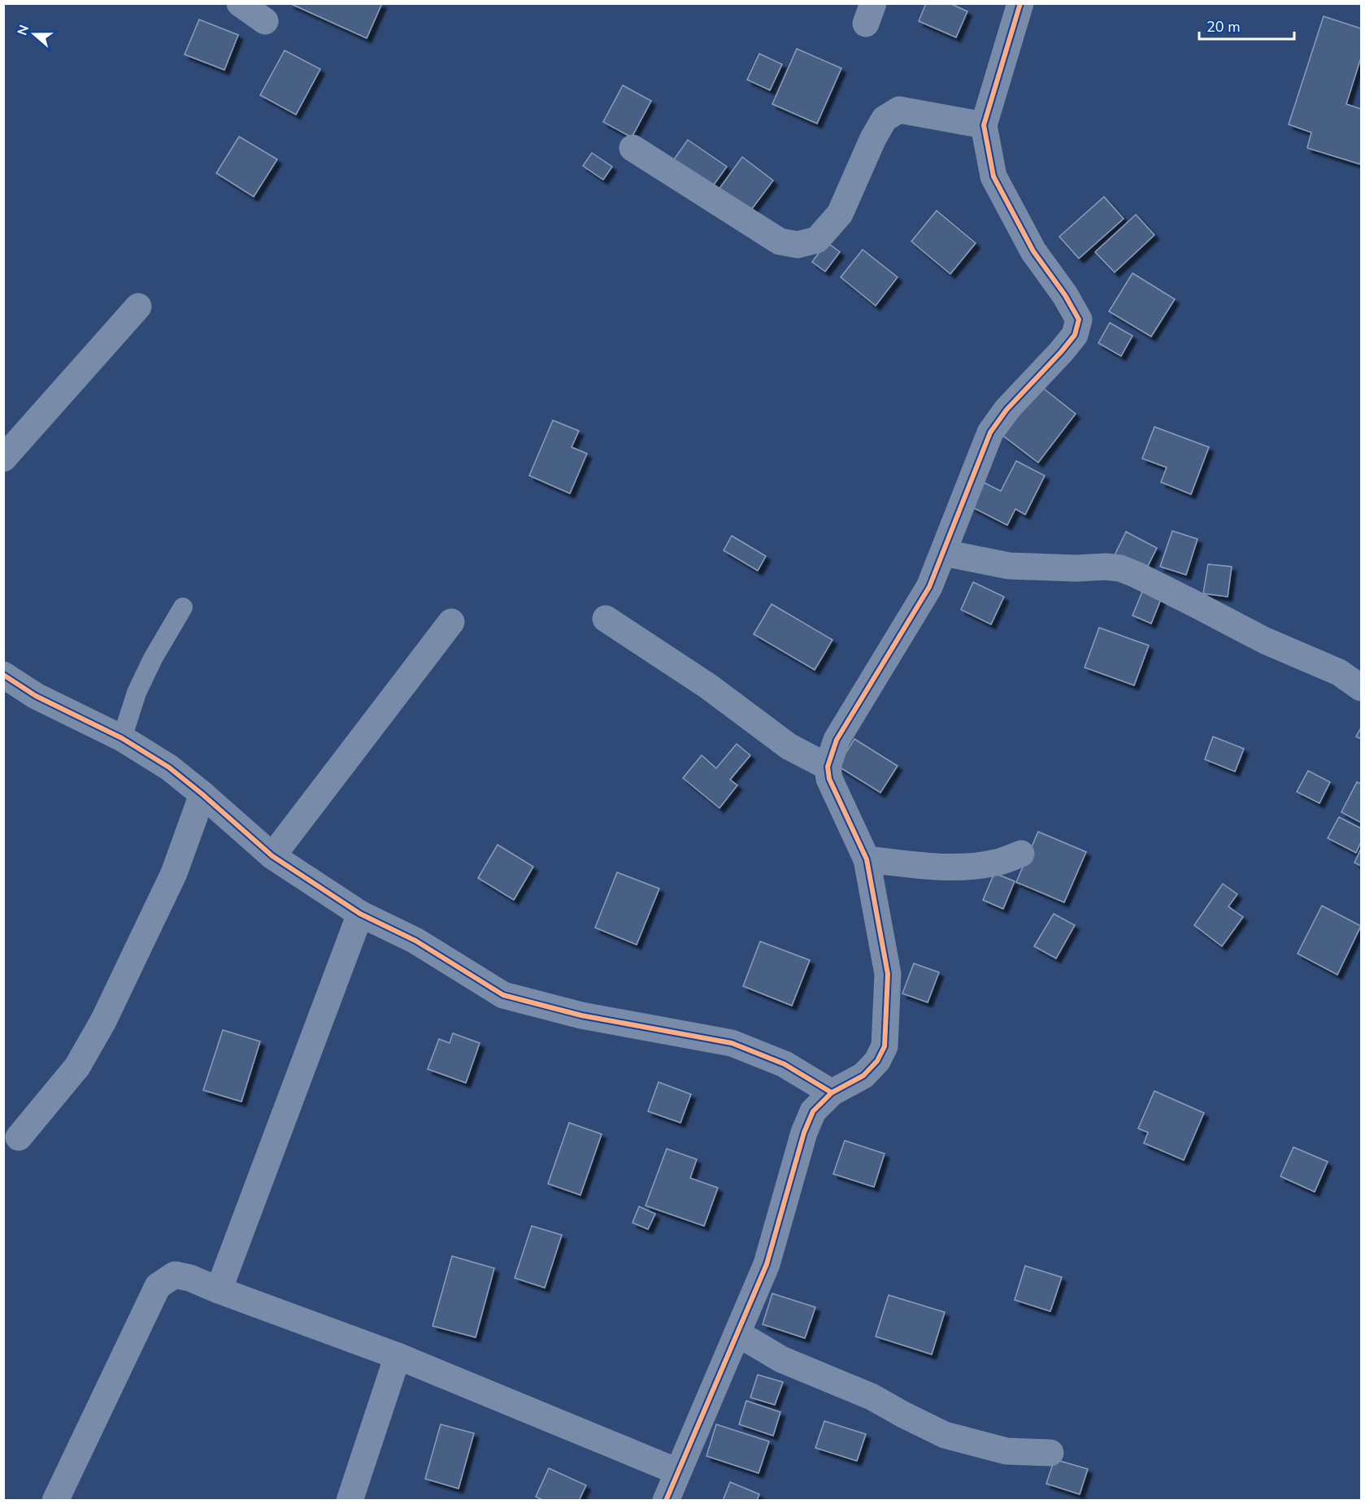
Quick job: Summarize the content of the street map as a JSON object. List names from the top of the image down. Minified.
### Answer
{"scale_bar":"20 m","north":"left"}
